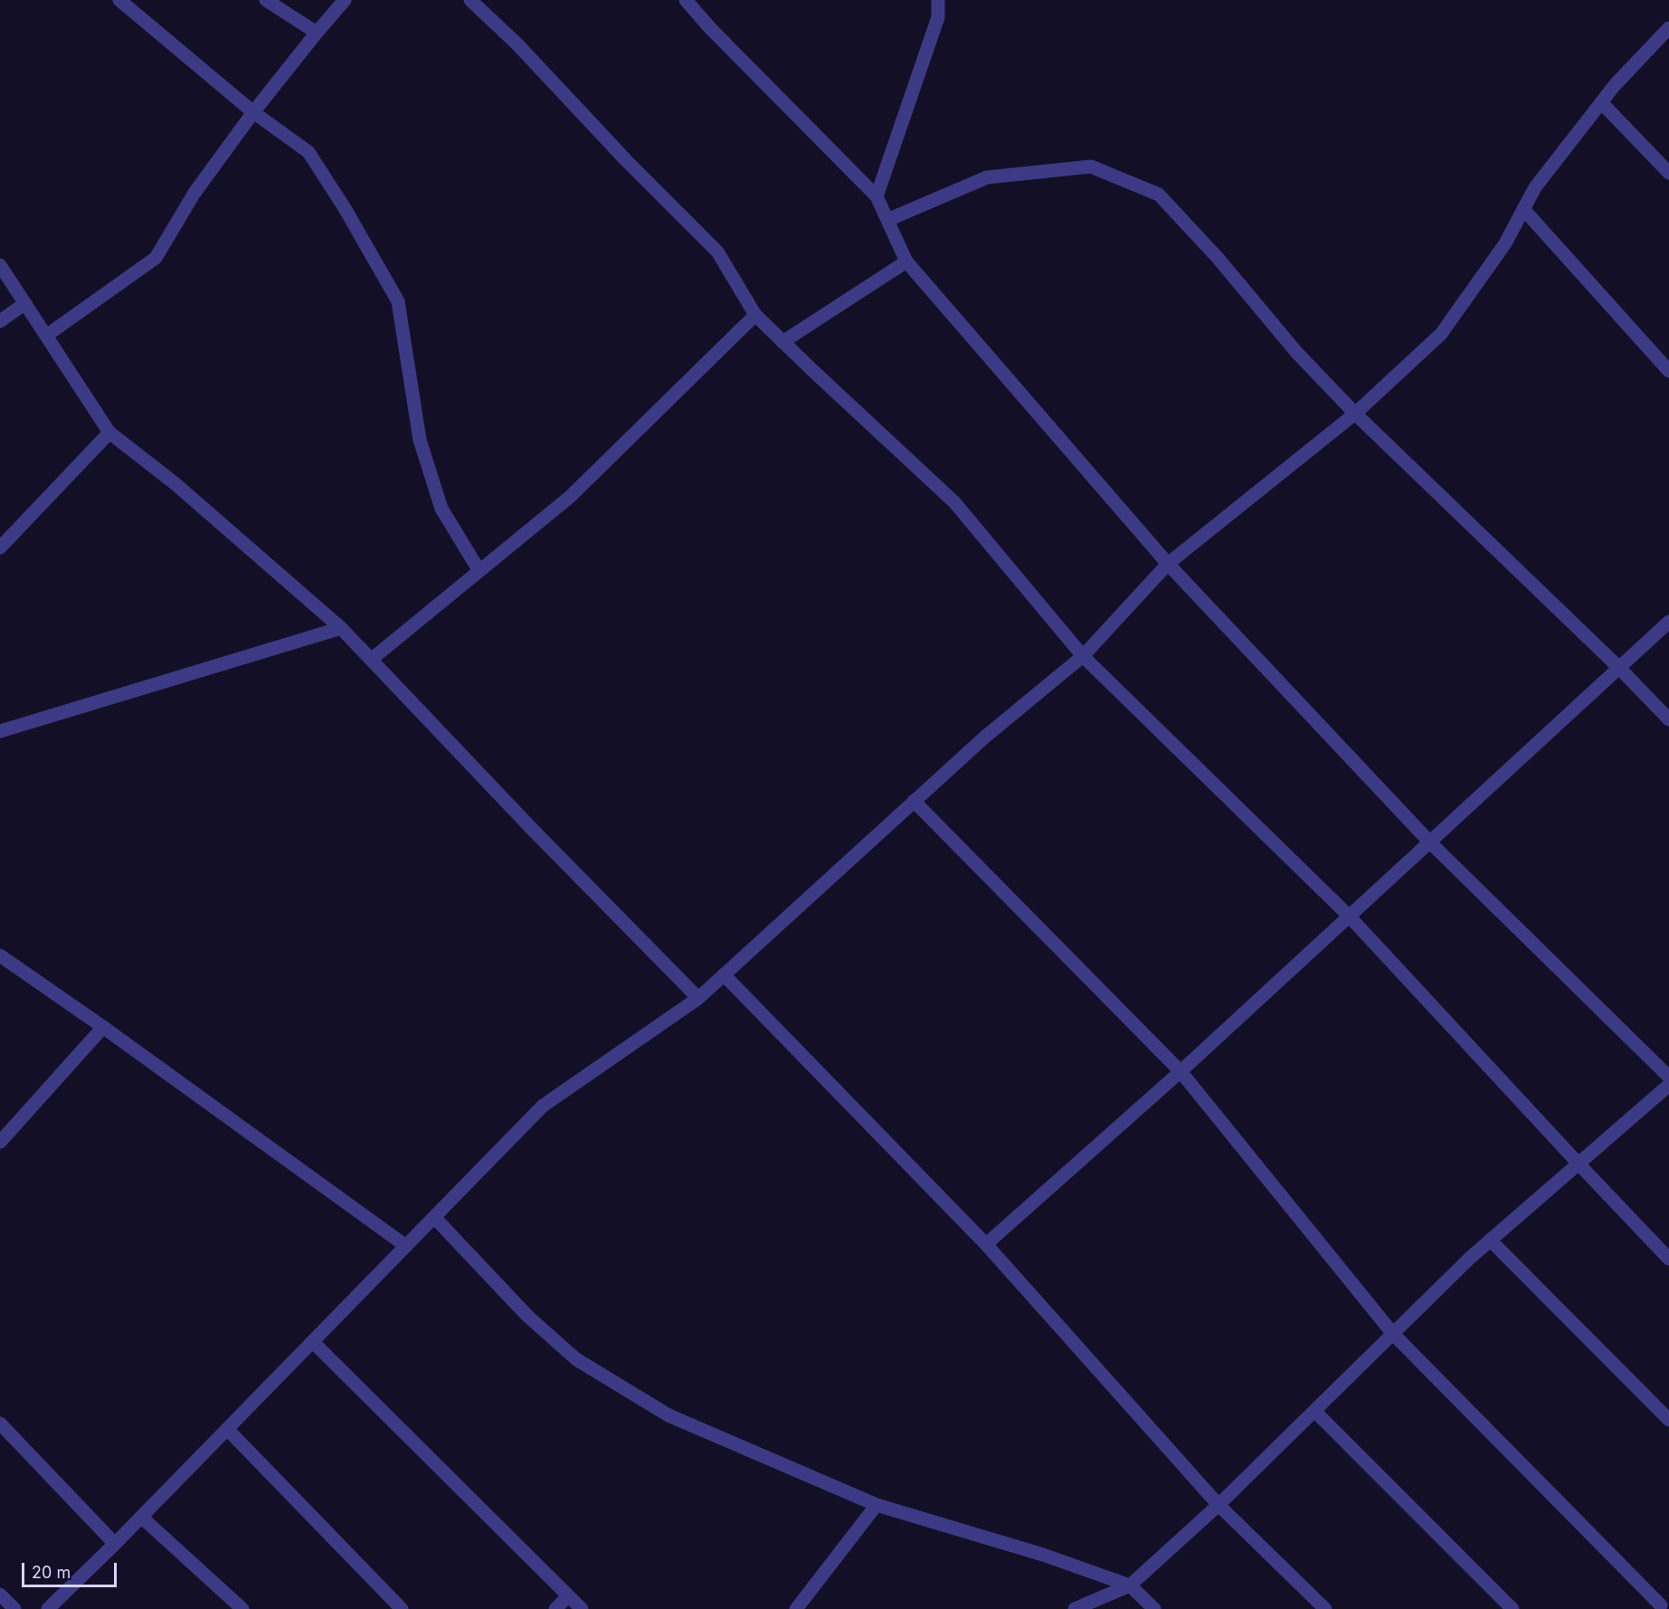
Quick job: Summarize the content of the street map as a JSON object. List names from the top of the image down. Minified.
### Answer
{"scale_bar":"20 m"}
